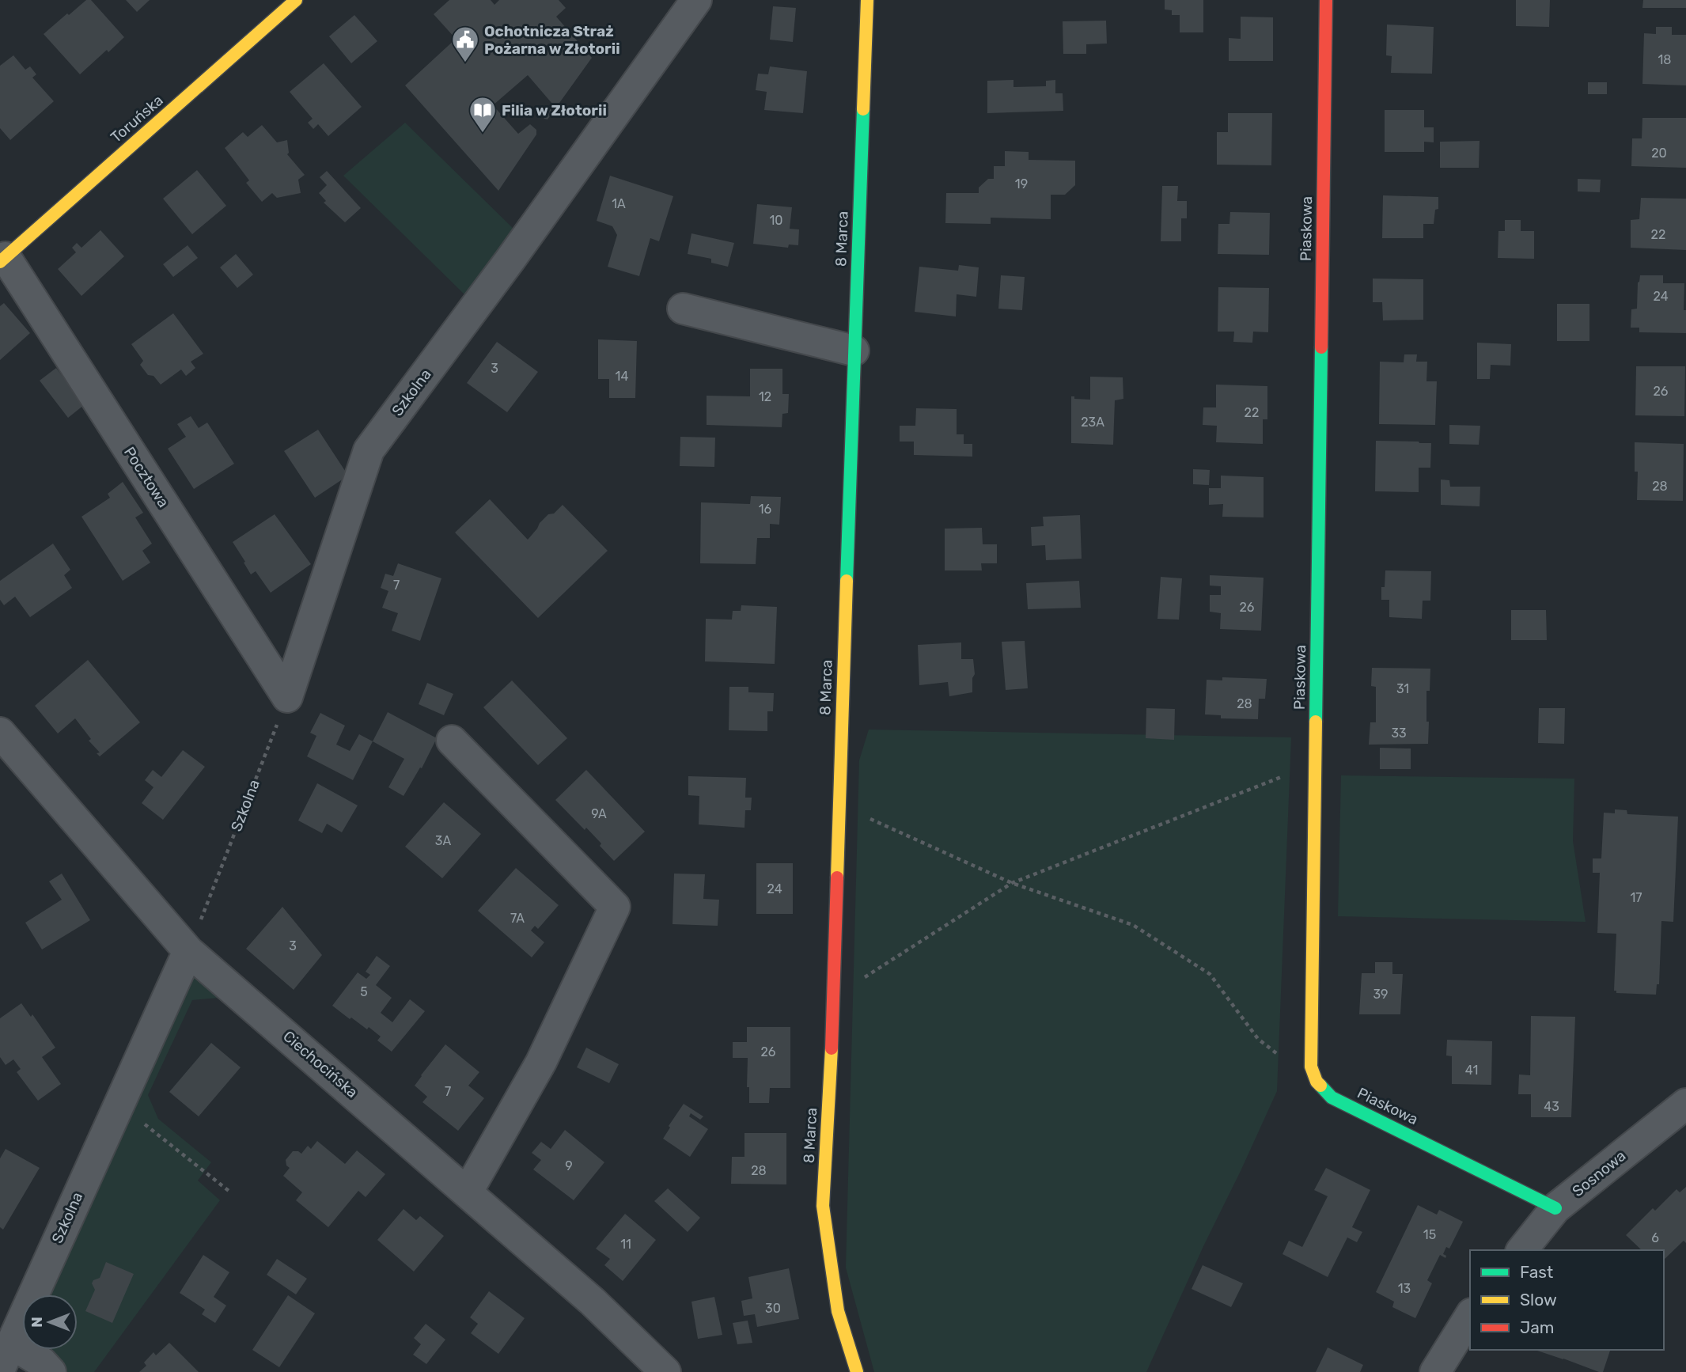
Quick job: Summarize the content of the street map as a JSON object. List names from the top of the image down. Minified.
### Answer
{"streets":{"street":["Toruńska","Piaskowa","8 Marca","Szkolna","Pocztowa","Ciechocińska","Sosnowa"]},"crossings":[["Toruńska","Pocztowa"],["Piaskowa","Sosnowa"],["Szkolna","Pocztowa"],["Szkolna","Ciechocińska"]],"places":{"public building":["Ochotnicza Straż Pożarna w Złotorii"],"library":["Filia w Złotorii"]},"house_numbers":["18","20","19","1A","10","22","24","3","14","26","12","22","23A","28","16","7","26","31","28","33","9A","3A","24","17","7A","3","5","39","26","41","7","43","9","28","15","6","11","13","30"],"legend":["Fast","Slow","Jam"],"north":"left"}
